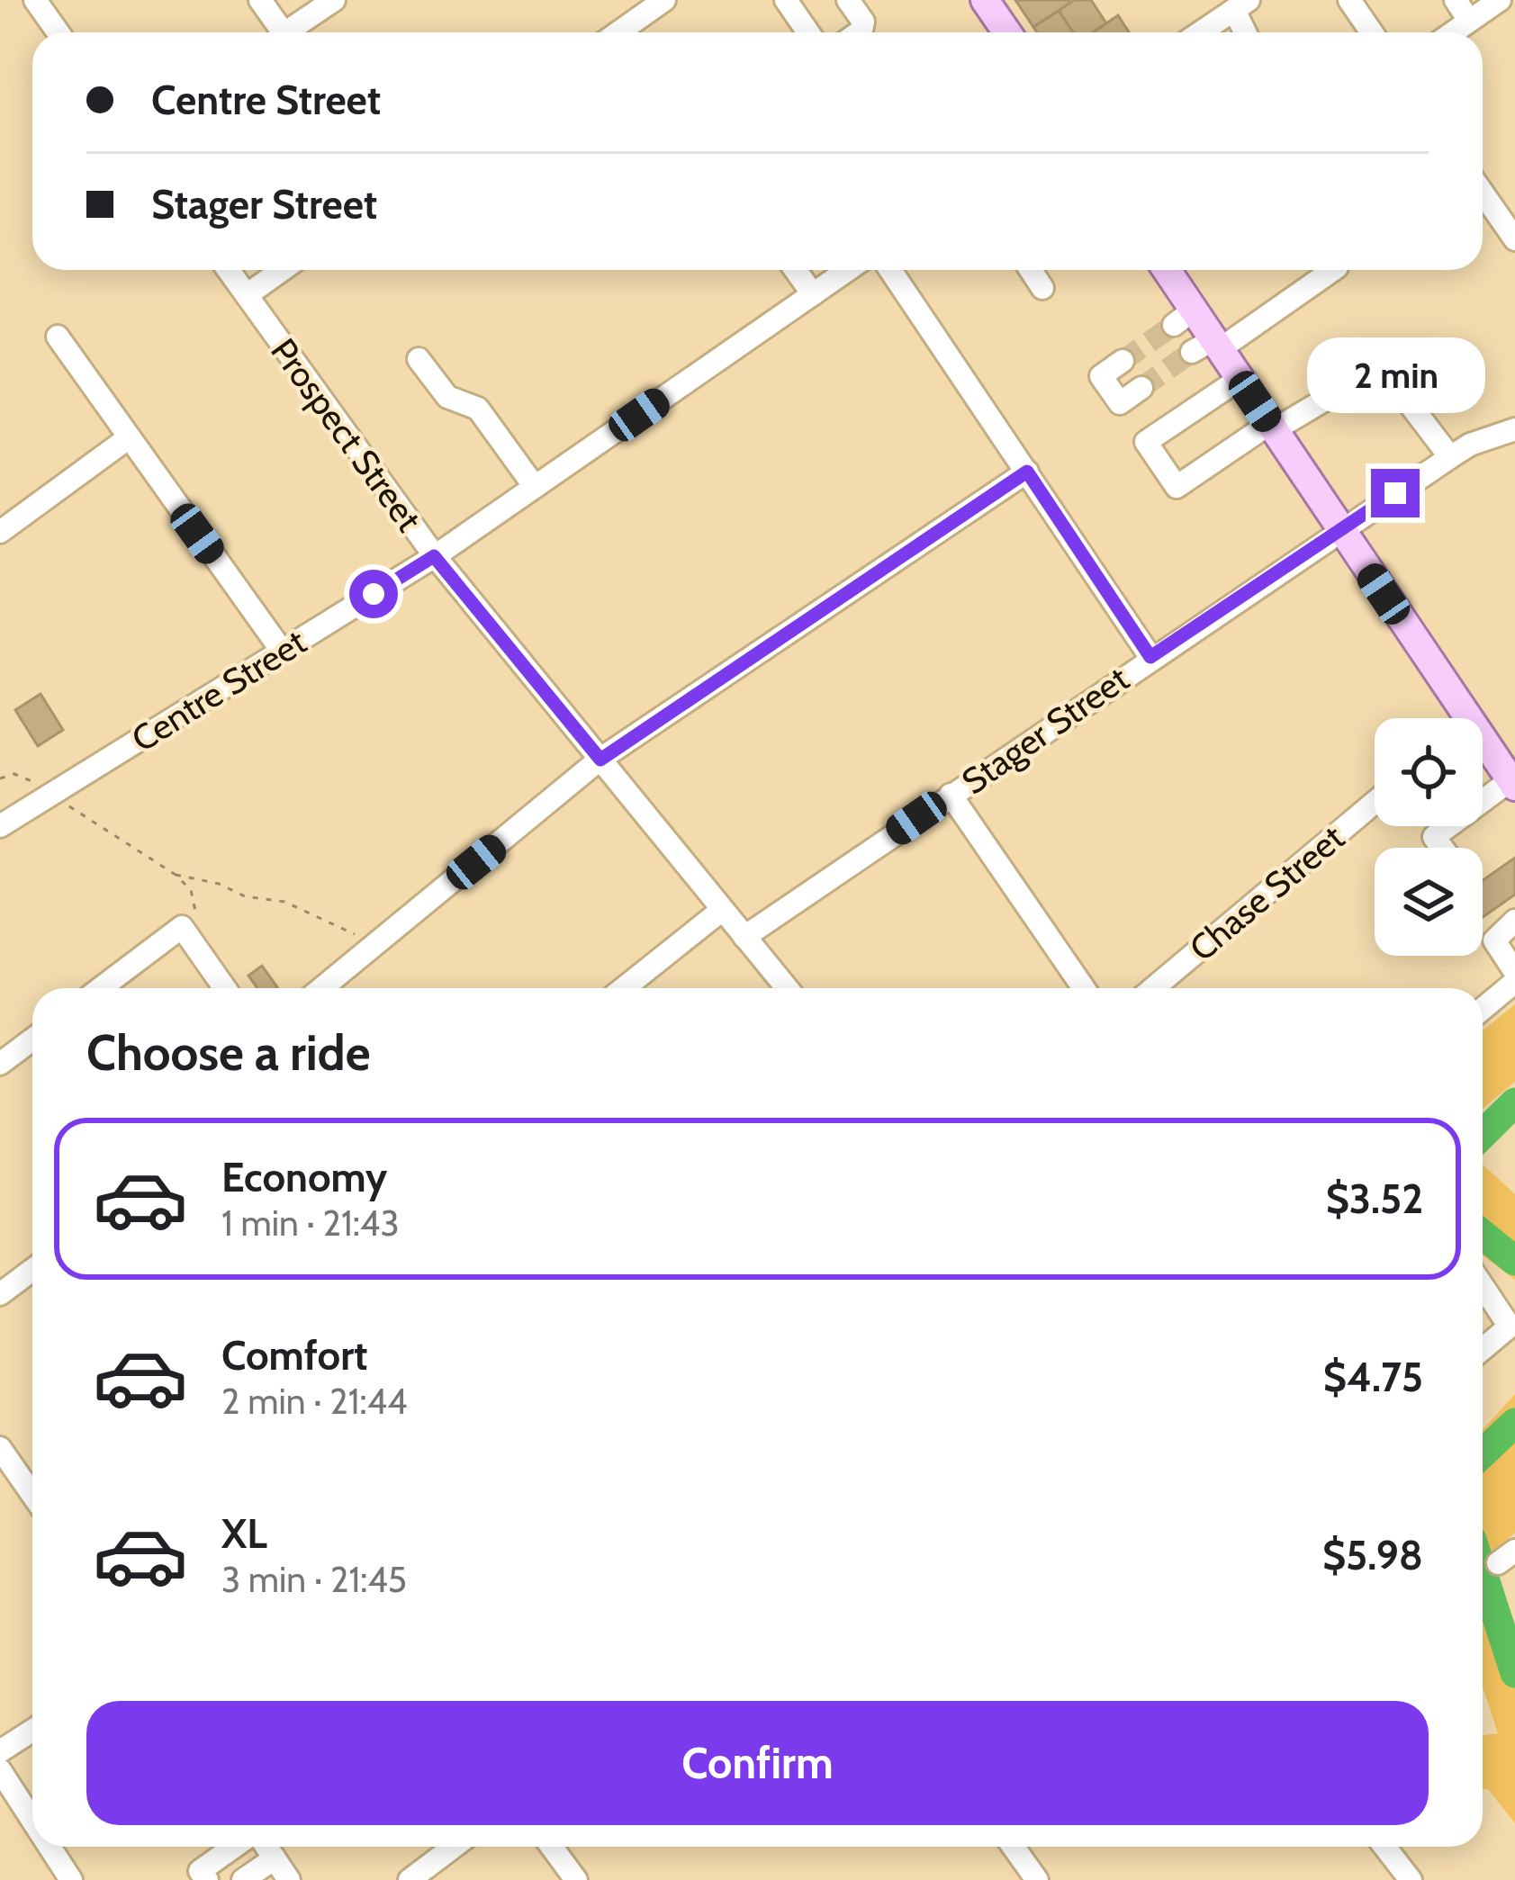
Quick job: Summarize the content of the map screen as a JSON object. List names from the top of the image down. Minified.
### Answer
{"streets":{"street":["Prospect Street","Centre Street","Stager Street","Chase Street"]},"crossings":[["Prospect Street","Centre Street"],["Prospect Street","Stager Street"]],"page":{"banner":["Centre Street","Stager Street"],"bubble":"2 min","heading":"Choose a ride","list":[{"name":"Economy","note":"1 min · 21:43","value":"$3.52"},{"name":"Comfort","note":"2 min · 21:44","value":"$4.75"},{"name":"XL","note":"3 min · 21:45","value":"$5.98"}],"buttons":"Confirm"}}
